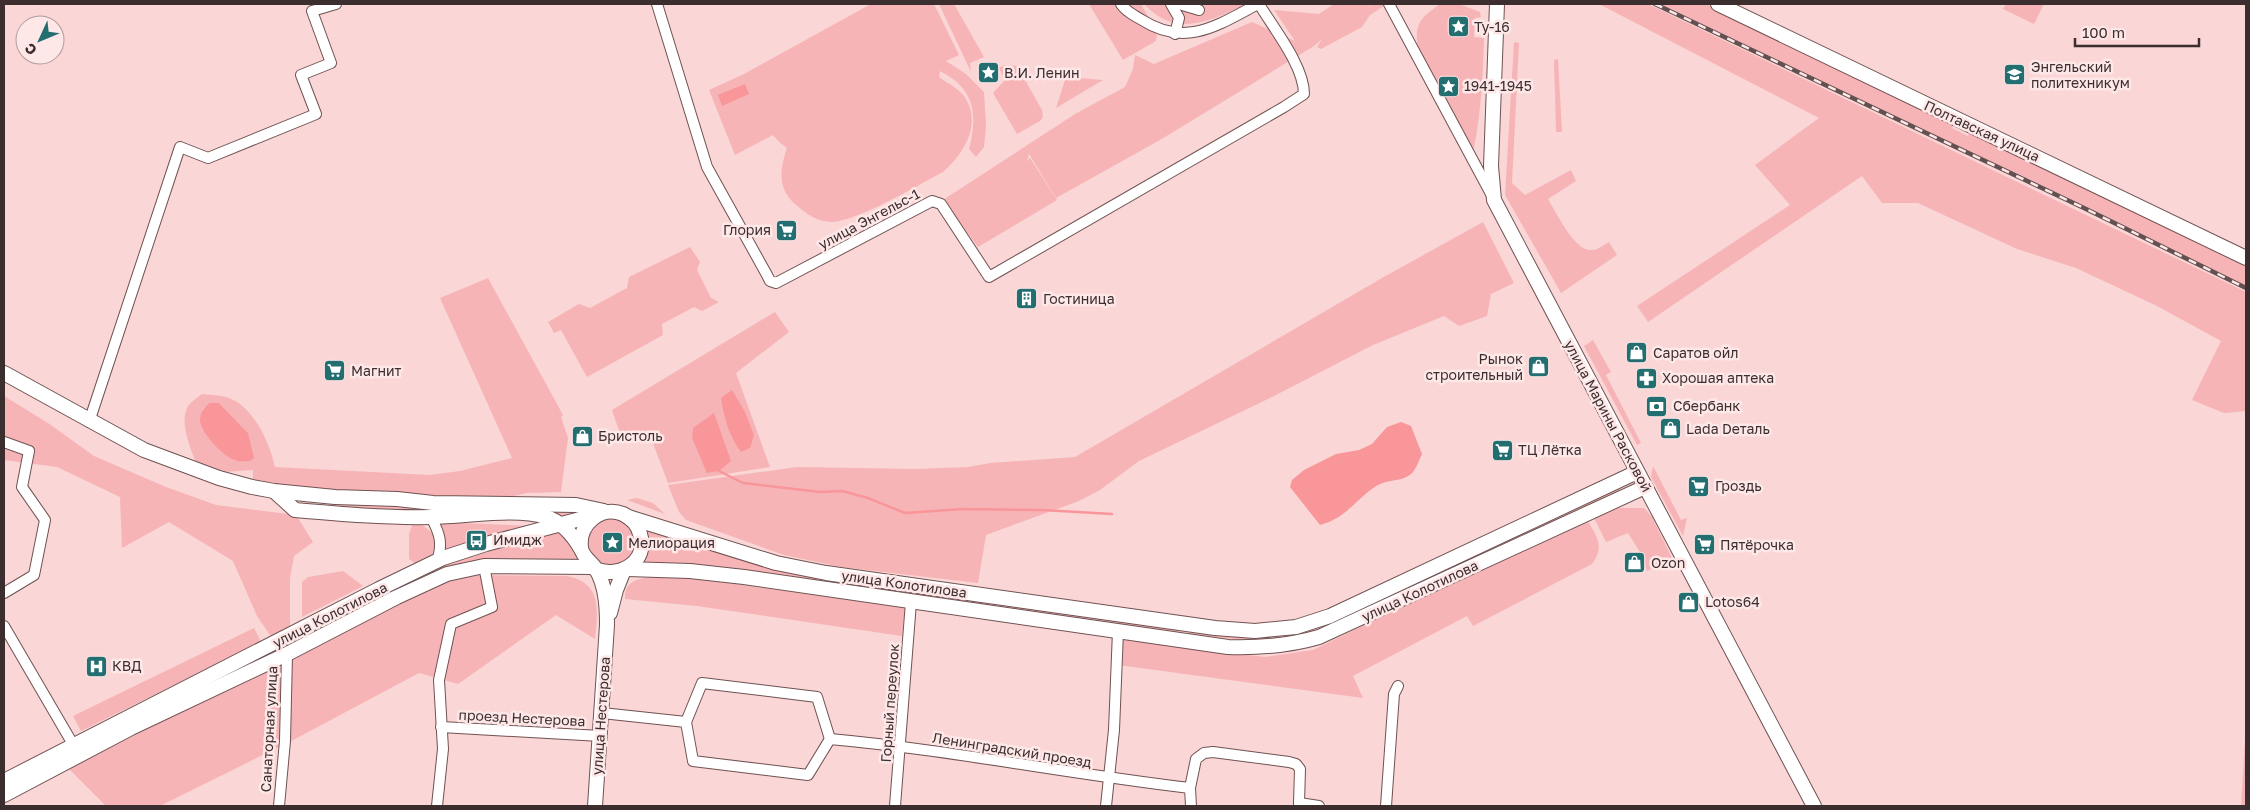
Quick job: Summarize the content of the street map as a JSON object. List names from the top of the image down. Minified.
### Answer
{"streets":{"main road":["Полтавская улица","улица Марины Расковой","улица Колотилова","улица Нестерова"],"street":["улица Энгельс-1","Горный переулок","проезд Нестерова","Санаторная улица","Ленинградский проезд"]},"crossings":[["улица Марины Расковой","улица Колотилова"],["улица Колотилова","Горный переулок"],["улица Колотилова","улица Нестерова"],["улица Колотилова","Санаторная улица"],["Горный переулок","Ленинградский проезд"],["улица Нестерова","проезд Нестерова"]],"places":{"place":["Ту-16","В.И. Ленин","1941-1945","Мелиорация"],"school or university":["Энгельский политехникум"],"supermarket":["Глория","Магнит","ТЦ Лётка","Гроздь","Пятёрочка"],"building":["Гостиница"],"shop":["Саратов ойл","Рынок строительный","Lada Dеталь","Бристоль","Ozon","Lotos64"],"pharmacy":["Хорошая аптека"],"bank":["Сбербанк"],"bus stop":["Имидж"],"hospital":["КВД"]},"scale_bar":"100 m","north":"bottom left"}
